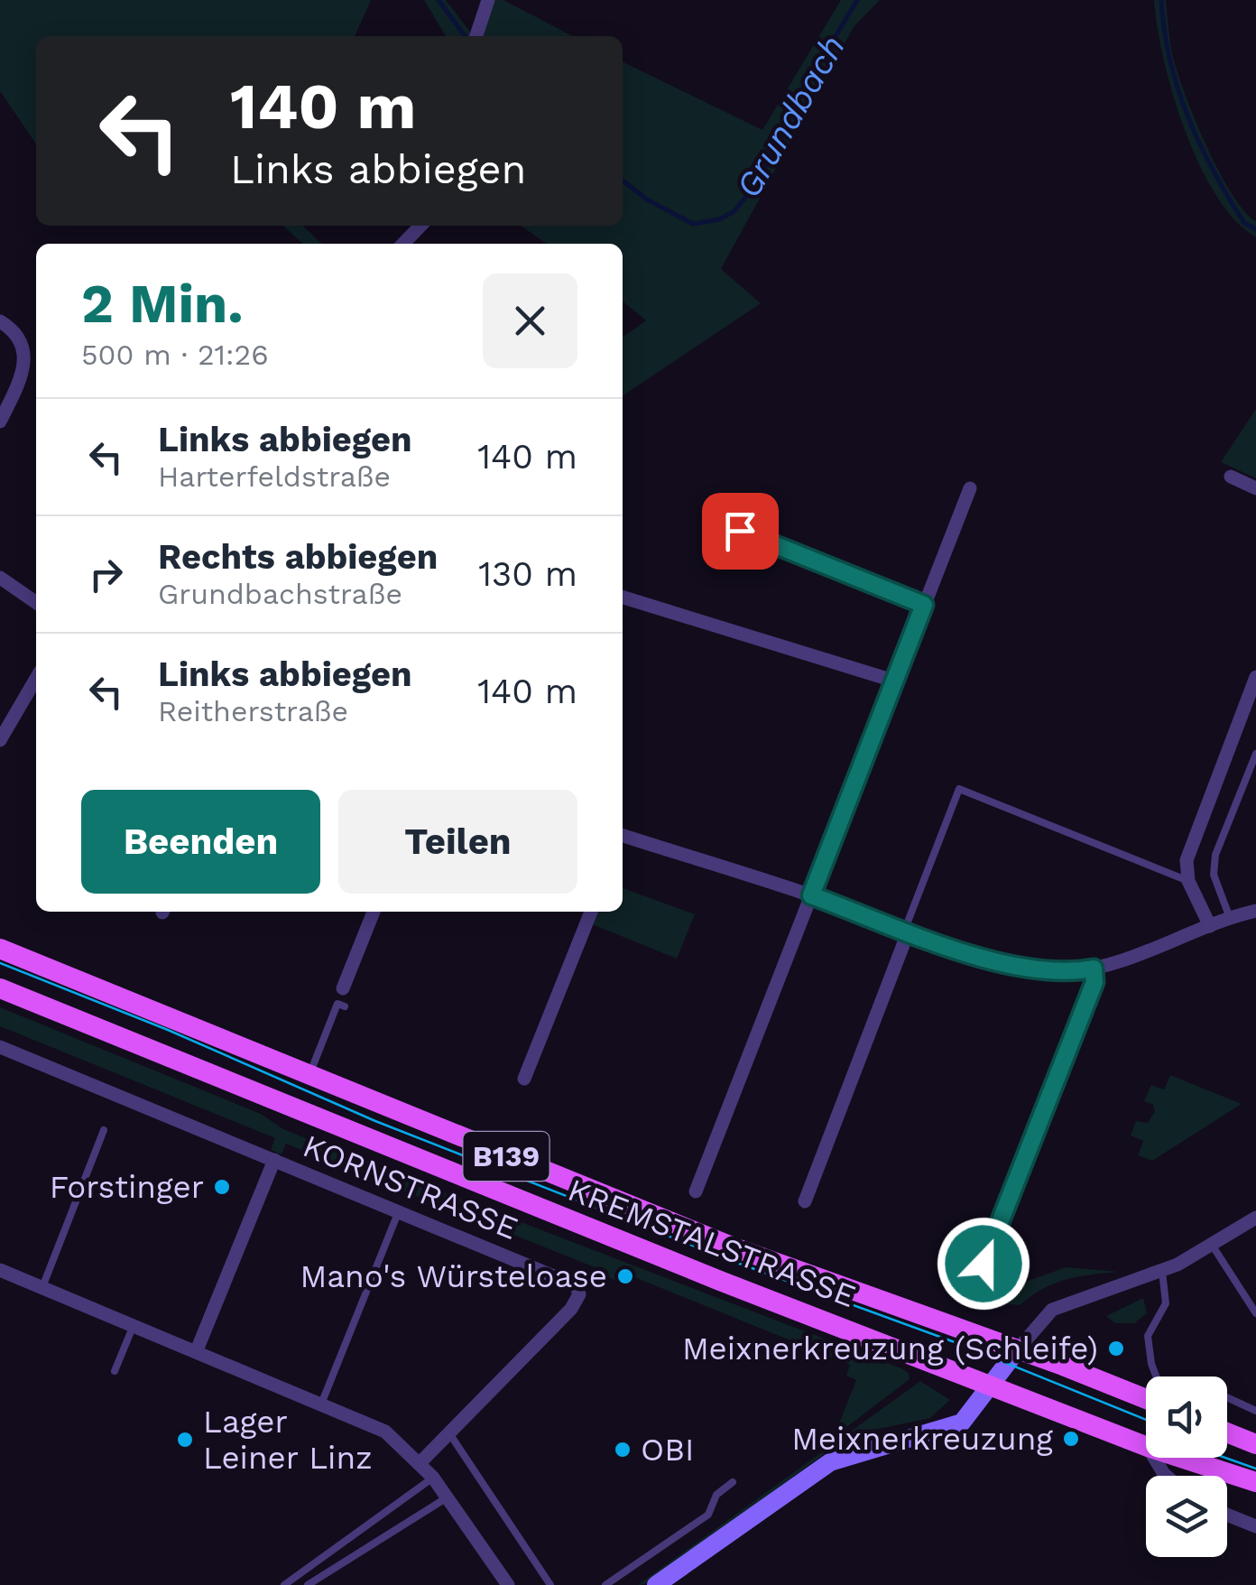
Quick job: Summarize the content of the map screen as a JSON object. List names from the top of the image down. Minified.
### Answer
{"streets":{"main road":["B139","KREMSTALSTRASSE"],"street":["KORNSTRASSE"]},"water":["Grundbach"],"places":["Forstinger","Mano's Würsteloase","Meixnerkreuzung (Schleife)","Meixnerkreuzung","Lager Leiner Linz","OBI"],"page":{"turn":["140 m","Links abbiegen"],"heading":["2 Min.","500 m · 21:26"],"list":[{"name":"Links abbiegen","note":"Harterfeldstraße","value":"140 m"},{"name":"Rechts abbiegen","note":"Grundbachstraße","value":"130 m"},{"name":"Links abbiegen","note":"Reitherstraße","value":"140 m"}],"buttons":["Beenden","Teilen"]}}
